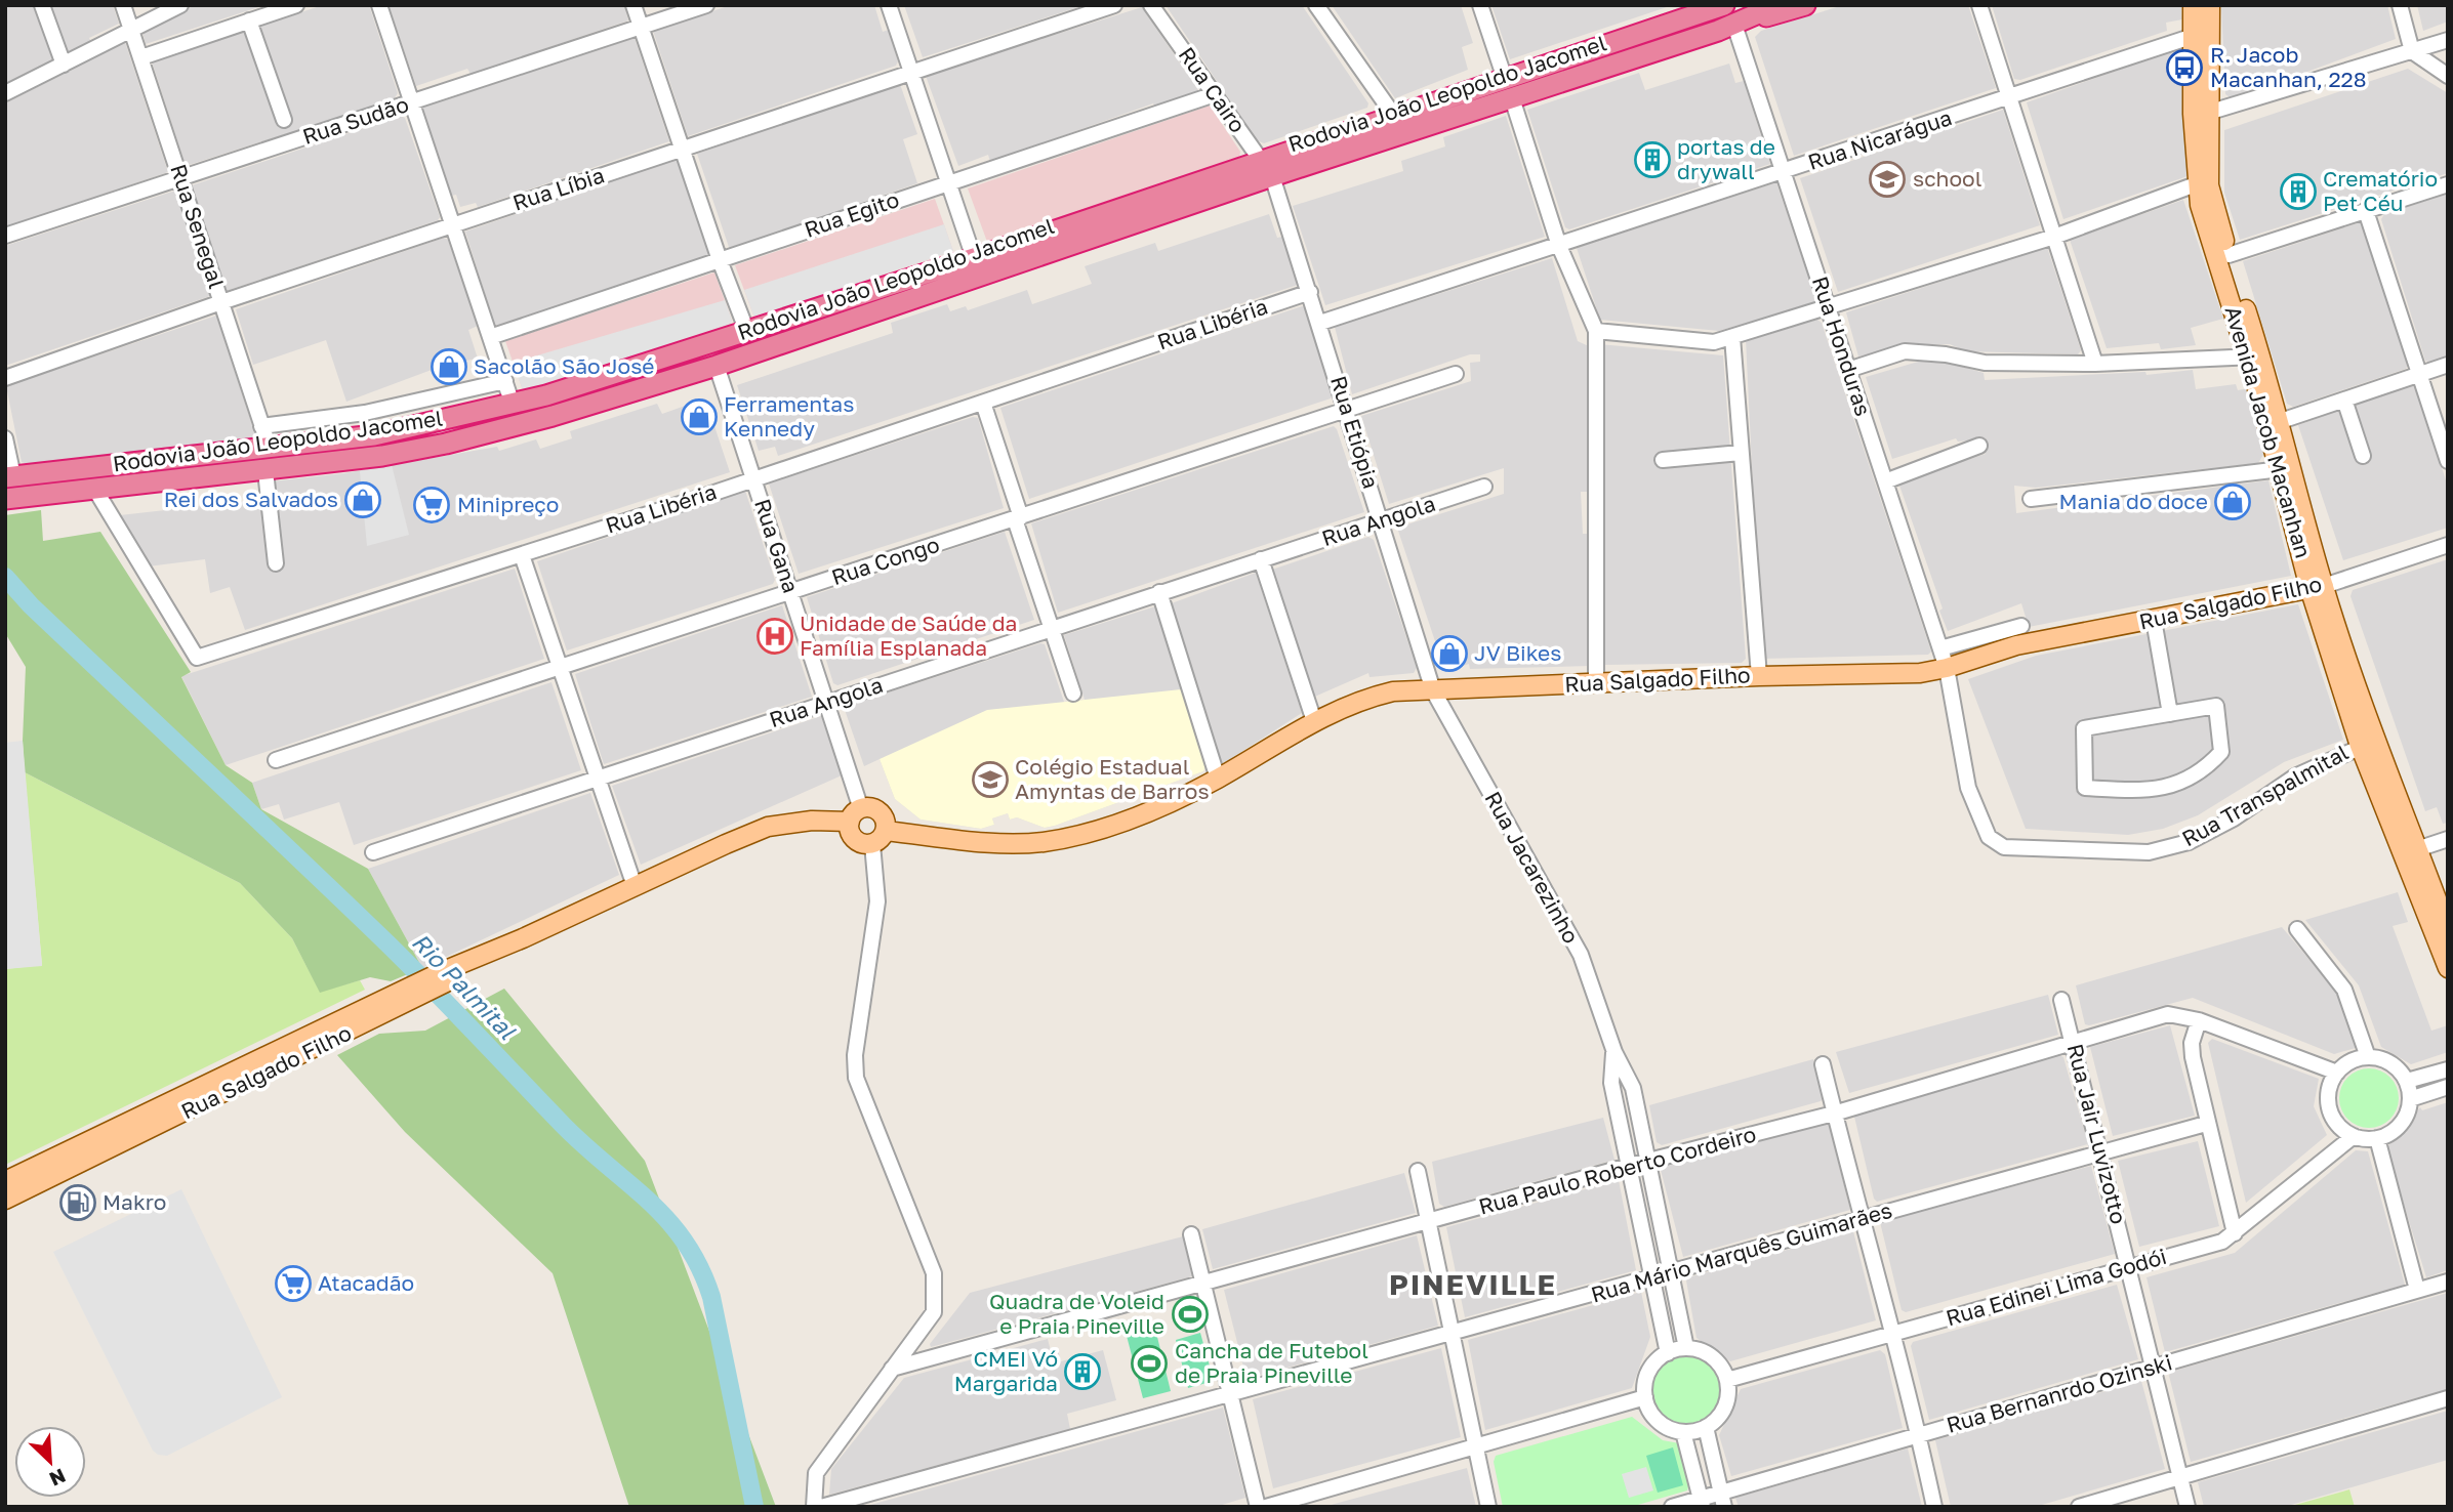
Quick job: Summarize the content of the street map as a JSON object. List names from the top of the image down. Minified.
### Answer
{"streets":{"highway":["Rodovia João Leopoldo Jacomel"],"main road":["Avenida Jacob Macanhan","Rua Salgado Filho"],"street":["Rua Cairo","Rua Sudão","Rua Nicarágua","Rua Líbia","Rua Egito","Rua Senegal","Rua Libéria","Rua Honduras","Rua Etiópia","Rua Angola","Rua Gana","Rua Congo","Rua Transpalmital","Rua Jacarezinho","Rua Jair Luvizotto","Rua Paulo Roberto Cordeiro","Rua Mário Marquês Guimarães","Rua Edinei Lima Godói","Rua Bernanrdo Ozinski"]},"crossings":[["Rua Cairo","Rodovia João Leopoldo Jacomel"],["Rua Cairo","Rua Egito"],["Rua Cairo","Rua Etiópia"],["Rodovia João Leopoldo Jacomel","Rua Senegal"],["Rodovia João Leopoldo Jacomel","Rua Libéria"],["Rodovia João Leopoldo Jacomel","Rua Honduras"],["Rodovia João Leopoldo Jacomel","Rua Etiópia"],["Rodovia João Leopoldo Jacomel","Rua Gana"],["Rua Sudão","Rua Senegal"],["Rua Nicarágua","Rua Honduras"],["Rua Nicarágua","Rua Etiópia"],["Rua Nicarágua","Avenida Jacob Macanhan"],["Rua Líbia","Rua Senegal"],["Rua Libéria","Rua Etiópia"],["Rua Libéria","Rua Gana"],["Rua Honduras","Rua Salgado Filho"],["Rua Honduras","Rua Transpalmital"],["Rua Etiópia","Rua Angola"],["Rua Etiópia","Rua Congo"],["Rua Etiópia","Rua Salgado Filho"],["Rua Etiópia","Rua Jacarezinho"],["Avenida Jacob Macanhan","Rua Salgado Filho"],["Avenida Jacob Macanhan","Rua Transpalmital"],["Rua Angola","Rua Gana"],["Rua Gana","Rua Congo"],["Rua Gana","Rua Salgado Filho"],["Rua Salgado Filho","Rua Transpalmital"],["Rua Salgado Filho","Rua Jacarezinho"],["Rua Jacarezinho","Rua Paulo Roberto Cordeiro"],["Rua Jacarezinho","Rua Mário Marquês Guimarães"],["Rua Jacarezinho","Rua Edinei Lima Godói"],["Rua Jair Luvizotto","Rua Paulo Roberto Cordeiro"],["Rua Jair Luvizotto","Rua Mário Marquês Guimarães"],["Rua Jair Luvizotto","Rua Edinei Lima Godói"],["Rua Jair Luvizotto","Rua Bernanrdo Ozinski"],["Rua Paulo Roberto Cordeiro","Rua Edinei Lima Godói"]],"districts":["PINEVILLE"],"water":["Rio Palmital"],"places":{"bus stop":["R. Jacob Macanhan, 228"],"building":["portas de drywall","Crematório Pet Céu","CMEI Vó Margarida"],"school or university":["school","Colégio Estadual Amyntas de Barros"],"shop":["Sacolão São José","Ferramentas Kennedy","Rei dos Salvados","Mania do doce","JV Bikes"],"supermarket":["Minipreço","Atacadão"],"hospital":["Unidade de Saúde da Família Esplanada"],"fuel station":["Makro"],"sports":["Quadra de Voleid e Praia Pineville","Cancha de Futebol de Praia Pineville"]},"north":"bottom right"}
